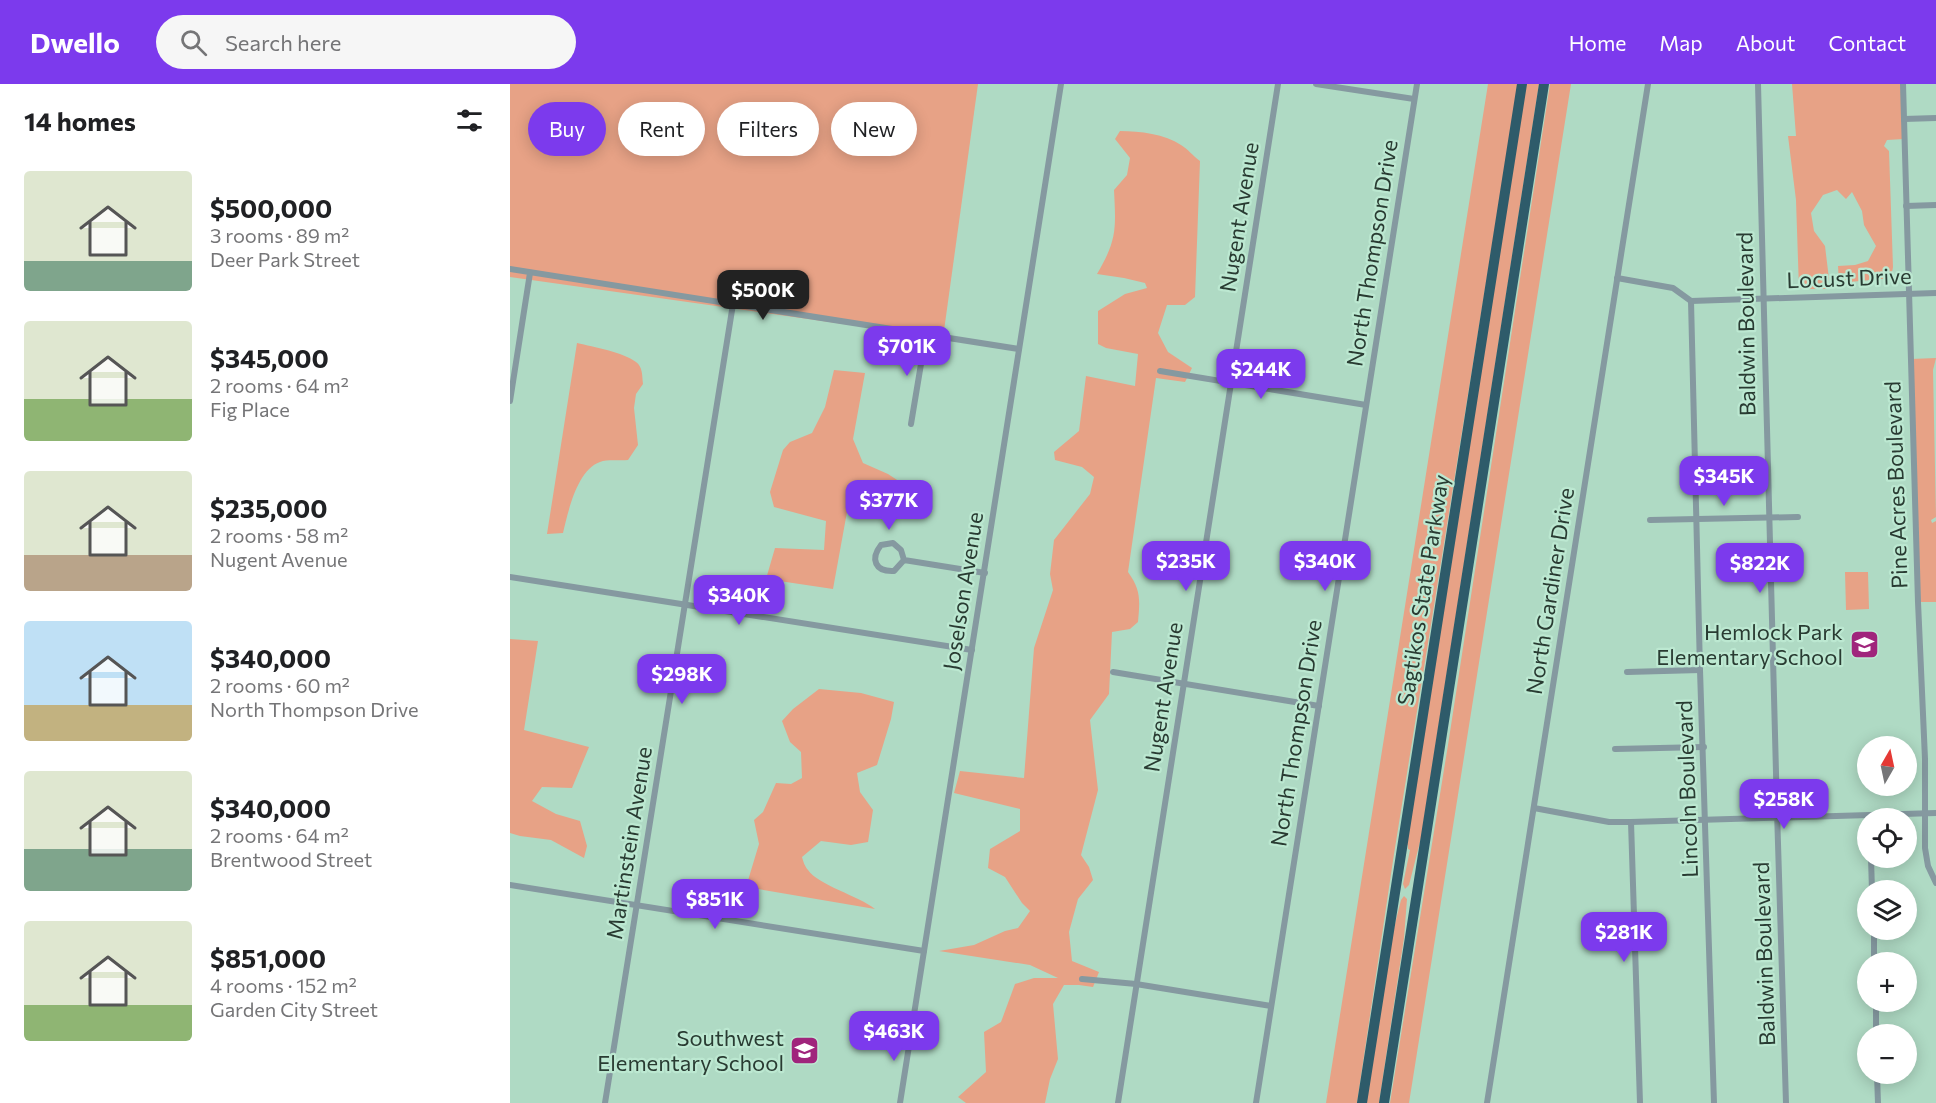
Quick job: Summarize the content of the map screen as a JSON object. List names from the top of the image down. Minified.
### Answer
{"streets":{"highway":["Sagtikos State Parkway"],"street":["Nugent Avenue","North Thompson Drive","Locust Drive","Baldwin Boulevard","Pine Acres Boulevard","Joselson Avenue","North Gardiner Drive","Lincoln Boulevard","Martinstein Avenue"]},"crossings":[["Locust Drive","Baldwin Boulevard"],["Locust Drive","Pine Acres Boulevard"],["Locust Drive","Lincoln Boulevard"]],"places":{"school or university":["Hemlock Park Elementary School","Southwest Elementary School"]},"north":"top","page":{"header":"Dwello","search":"Search here","nav":["Home","Map","About","Contact"],"heading":"14 homes","chip":["Buy","Rent","Filters","New"],"list":[{"name":"$500,000","note":"3 rooms · 89 m² · Deer Park Street"},{"name":"$345,000","note":"2 rooms · 64 m² · Fig Place"},{"name":"$235,000","note":"2 rooms · 58 m² · Nugent Avenue"},{"name":"$340,000","note":"2 rooms · 60 m² · North Thompson Drive"},{"name":"$340,000","note":"2 rooms · 64 m² · Brentwood Street"},{"name":"$851,000","note":"4 rooms · 152 m² · Garden City Street"}],"price":["$500K","$701K","$244K","$345K","$377K","$235K","$340K","$822K","$340K","$298K","$258K","$851K","$281K","$463K"],"map_buttons":["+","−"]}}
